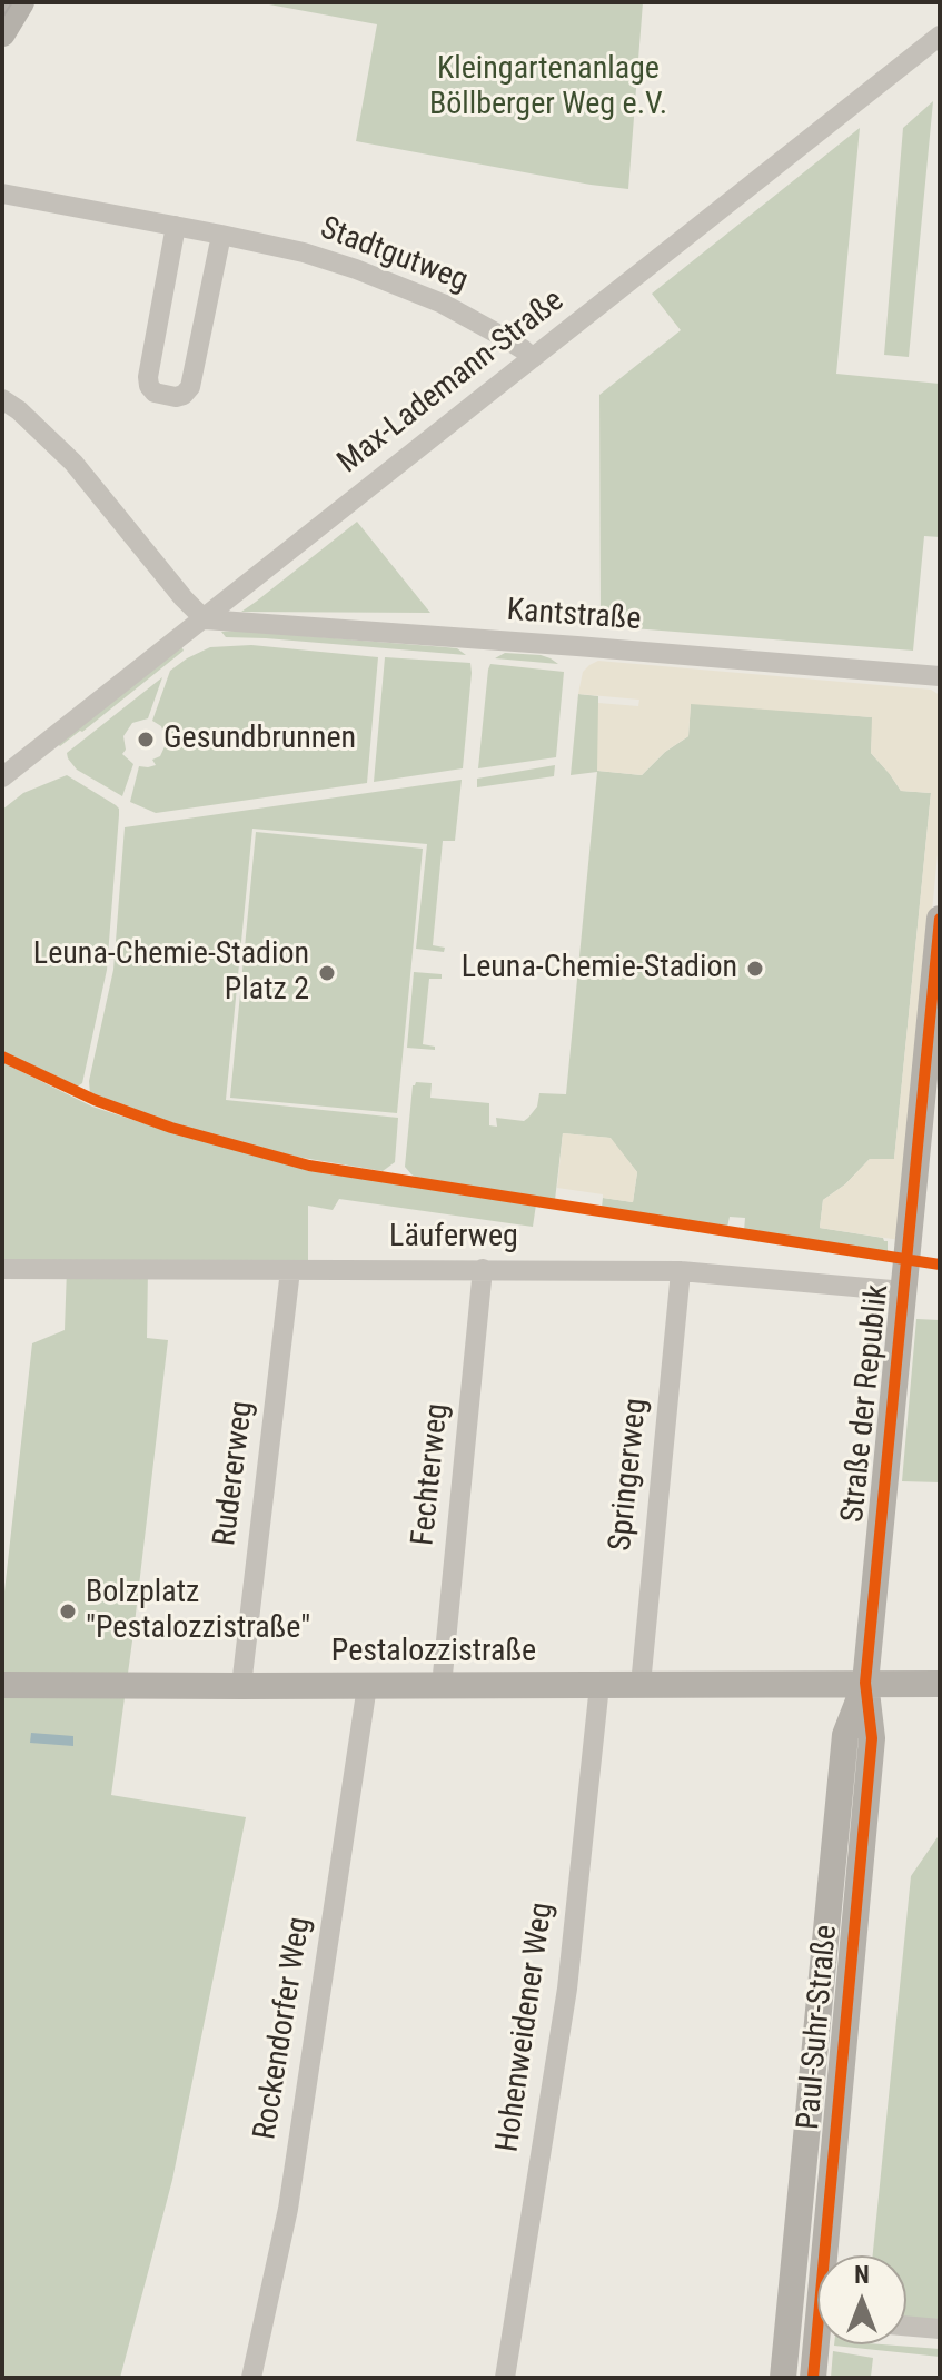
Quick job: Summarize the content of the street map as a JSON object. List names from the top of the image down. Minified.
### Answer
{"streets":{"street":["Stadtgutweg","Max-Lademann-Straße","Kantstraße","Läuferweg","Straße der Republik","Rudererweg","Fechterweg","Springerweg","Pestalozzistraße","Hohenweidener Weg","Paul-Suhr-Straße","Rockendorfer Weg"]},"crossings":[["Stadtgutweg","Max-Lademann-Straße"],["Max-Lademann-Straße","Kantstraße"],["Läuferweg","Straße der Republik"],["Läuferweg","Rudererweg"],["Läuferweg","Fechterweg"],["Läuferweg","Springerweg"],["Straße der Republik","Pestalozzistraße"],["Straße der Republik","Paul-Suhr-Straße"],["Rudererweg","Pestalozzistraße"],["Fechterweg","Pestalozzistraße"],["Springerweg","Pestalozzistraße"],["Pestalozzistraße","Hohenweidener Weg"],["Pestalozzistraße","Paul-Suhr-Straße"],["Pestalozzistraße","Rockendorfer Weg"]],"parks":["Kleingartenanlage Böllberger Weg e.V."],"places":["Gesundbrunnen","Leuna-Chemie-Stadion","Leuna-Chemie-Stadion Platz 2","Bolzplatz \"Pestalozzistraße\""],"north":"top"}
